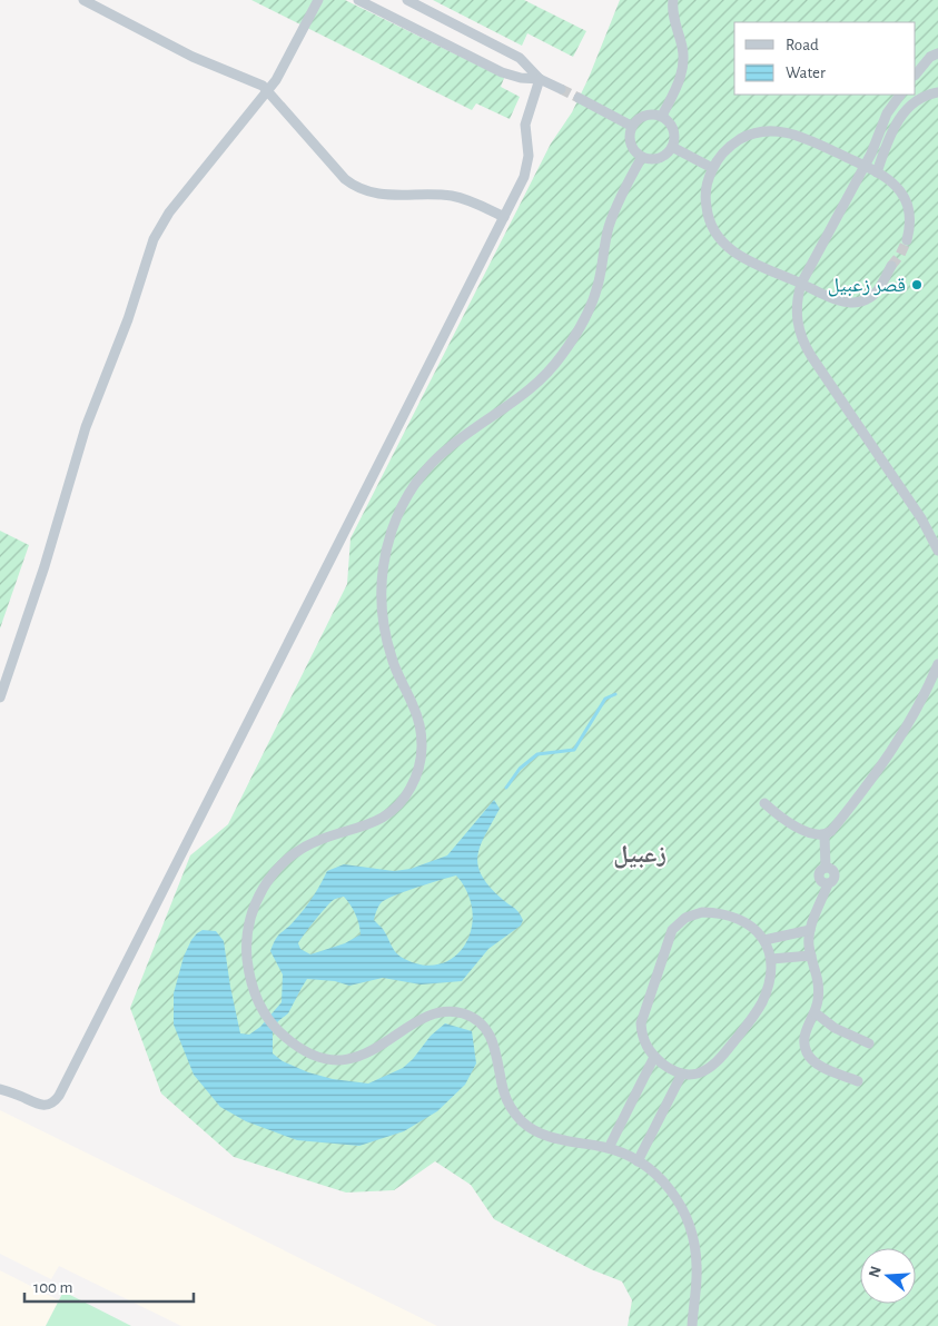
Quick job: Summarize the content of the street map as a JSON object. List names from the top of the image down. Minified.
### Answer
{"districts":["زعبيل"],"places":["قصر زعبيل"],"legend":["Road","Water"],"scale_bar":"100 m","north":"left"}
